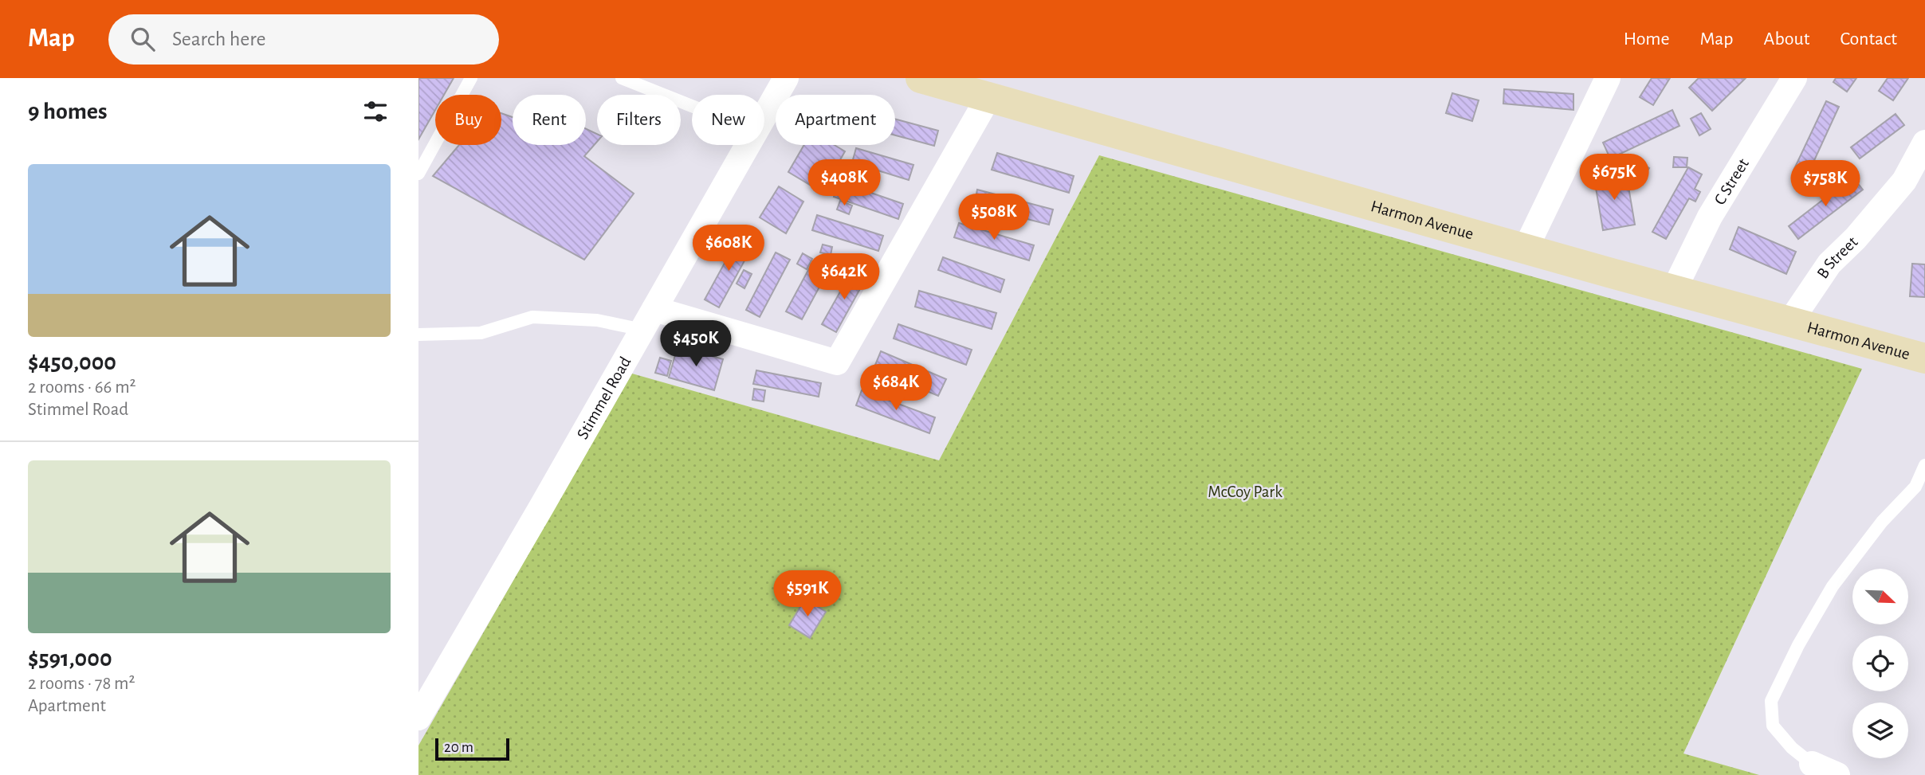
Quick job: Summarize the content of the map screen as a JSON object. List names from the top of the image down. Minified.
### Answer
{"streets":{"main road":["Harmon Avenue"],"street":["C Street","B Street","Stimmel Road"]},"crossings":[["C Street","Harmon Avenue"],["Harmon Avenue","B Street"]],"parks":["McCoy Park"],"scale_bar":"20 m","north":"bottom right","page":{"header":"Map","search":"Search here","nav":["Home","Map","About","Contact"],"heading":"9 homes","chip":["Buy","Rent","Filters","New","Apartment"],"list":[{"name":"$450,000","note":"2 rooms · 66 m² · Stimmel Road"},{"name":"$591,000","note":"2 rooms · 78 m² · Apartment"}],"price":["$675K","$408K","$758K","$508K","$608K","$642K","$450K","$684K","$591K"],"scale":"20 m"}}
